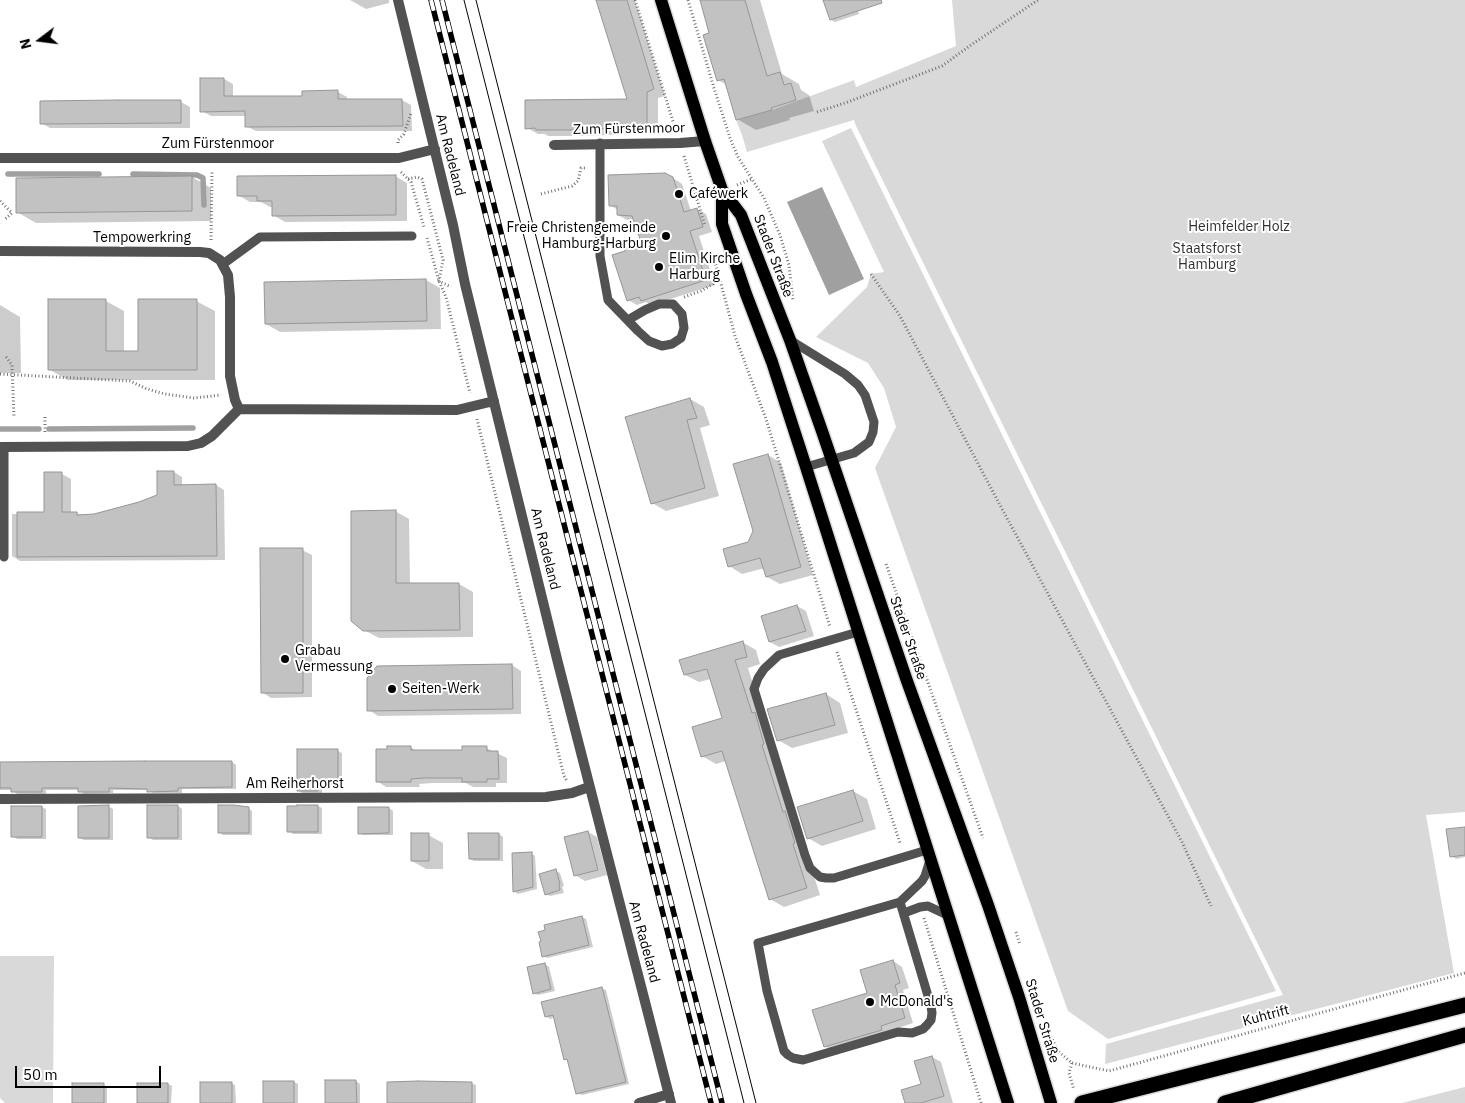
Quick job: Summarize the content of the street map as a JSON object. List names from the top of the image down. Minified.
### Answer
{"streets":{"main road":["Stader Straße"],"street":["Zum Fürstenmoor","Am Radeland","Tempowerkring","Am Reiherhorst"],"path":["Kuhtrift"]},"crossings":[["Zum Fürstenmoor","Am Radeland"],["Zum Fürstenmoor","Stader Straße"],["Am Radeland","Am Reiherhorst"]],"parks":["Heimfelder Holz","Staatsforst Hamburg"],"places":["Caféwerk","Freie Christengemeinde Hamburg-Harburg","Elim Kirche Harburg","Grabau Vermessung","Seiten-Werk","McDonald's"],"scale_bar":"50 m","north":"left"}
